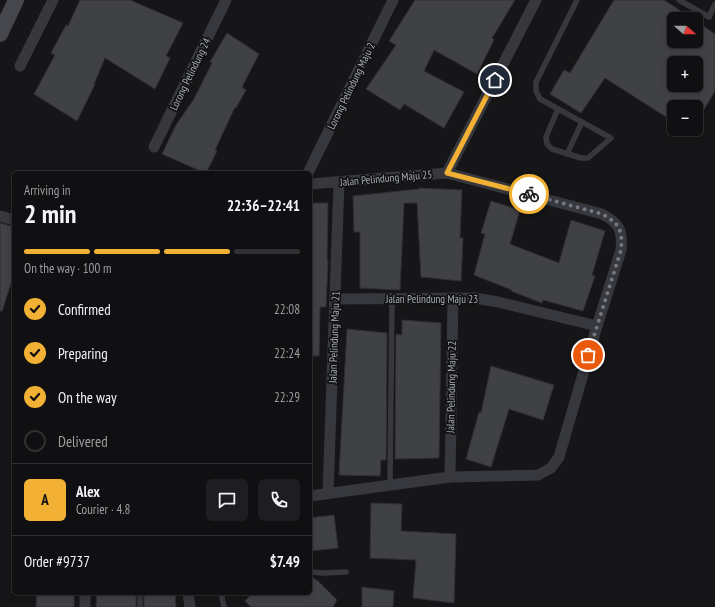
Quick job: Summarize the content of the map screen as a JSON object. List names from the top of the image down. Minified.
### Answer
{"streets":{"street":["Lorong Pelindung 24","Lorong Pelindung Maju 2","Jalan Pelindung Maju 25","Jalan Pelindung Maju 23","Jalan Pelindung Maju 21","Jalan Pelindung Maju 22"]},"crossings":[["Jalan Pelindung Maju 25","Jalan Pelindung Maju 23"],["Jalan Pelindung Maju 25","Jalan Pelindung Maju 21"],["Jalan Pelindung Maju 25","Jalan Pelindung Maju 22"],["Jalan Pelindung Maju 23","Jalan Pelindung Maju 21"],["Jalan Pelindung Maju 23","Jalan Pelindung Maju 22"]],"north":"right","page":{"map_buttons":["+","−"],"heading":["2 min","Arriving in","22:36–22:41"],"panel":["Alex","Courier · 4.8","Order #9737","$7.49"],"bar":"On the way · 100 m","list":[["Confirmed","22:08"],["Preparing","22:24"],["On the way","22:29"],"Delivered"],"round":"A"}}
